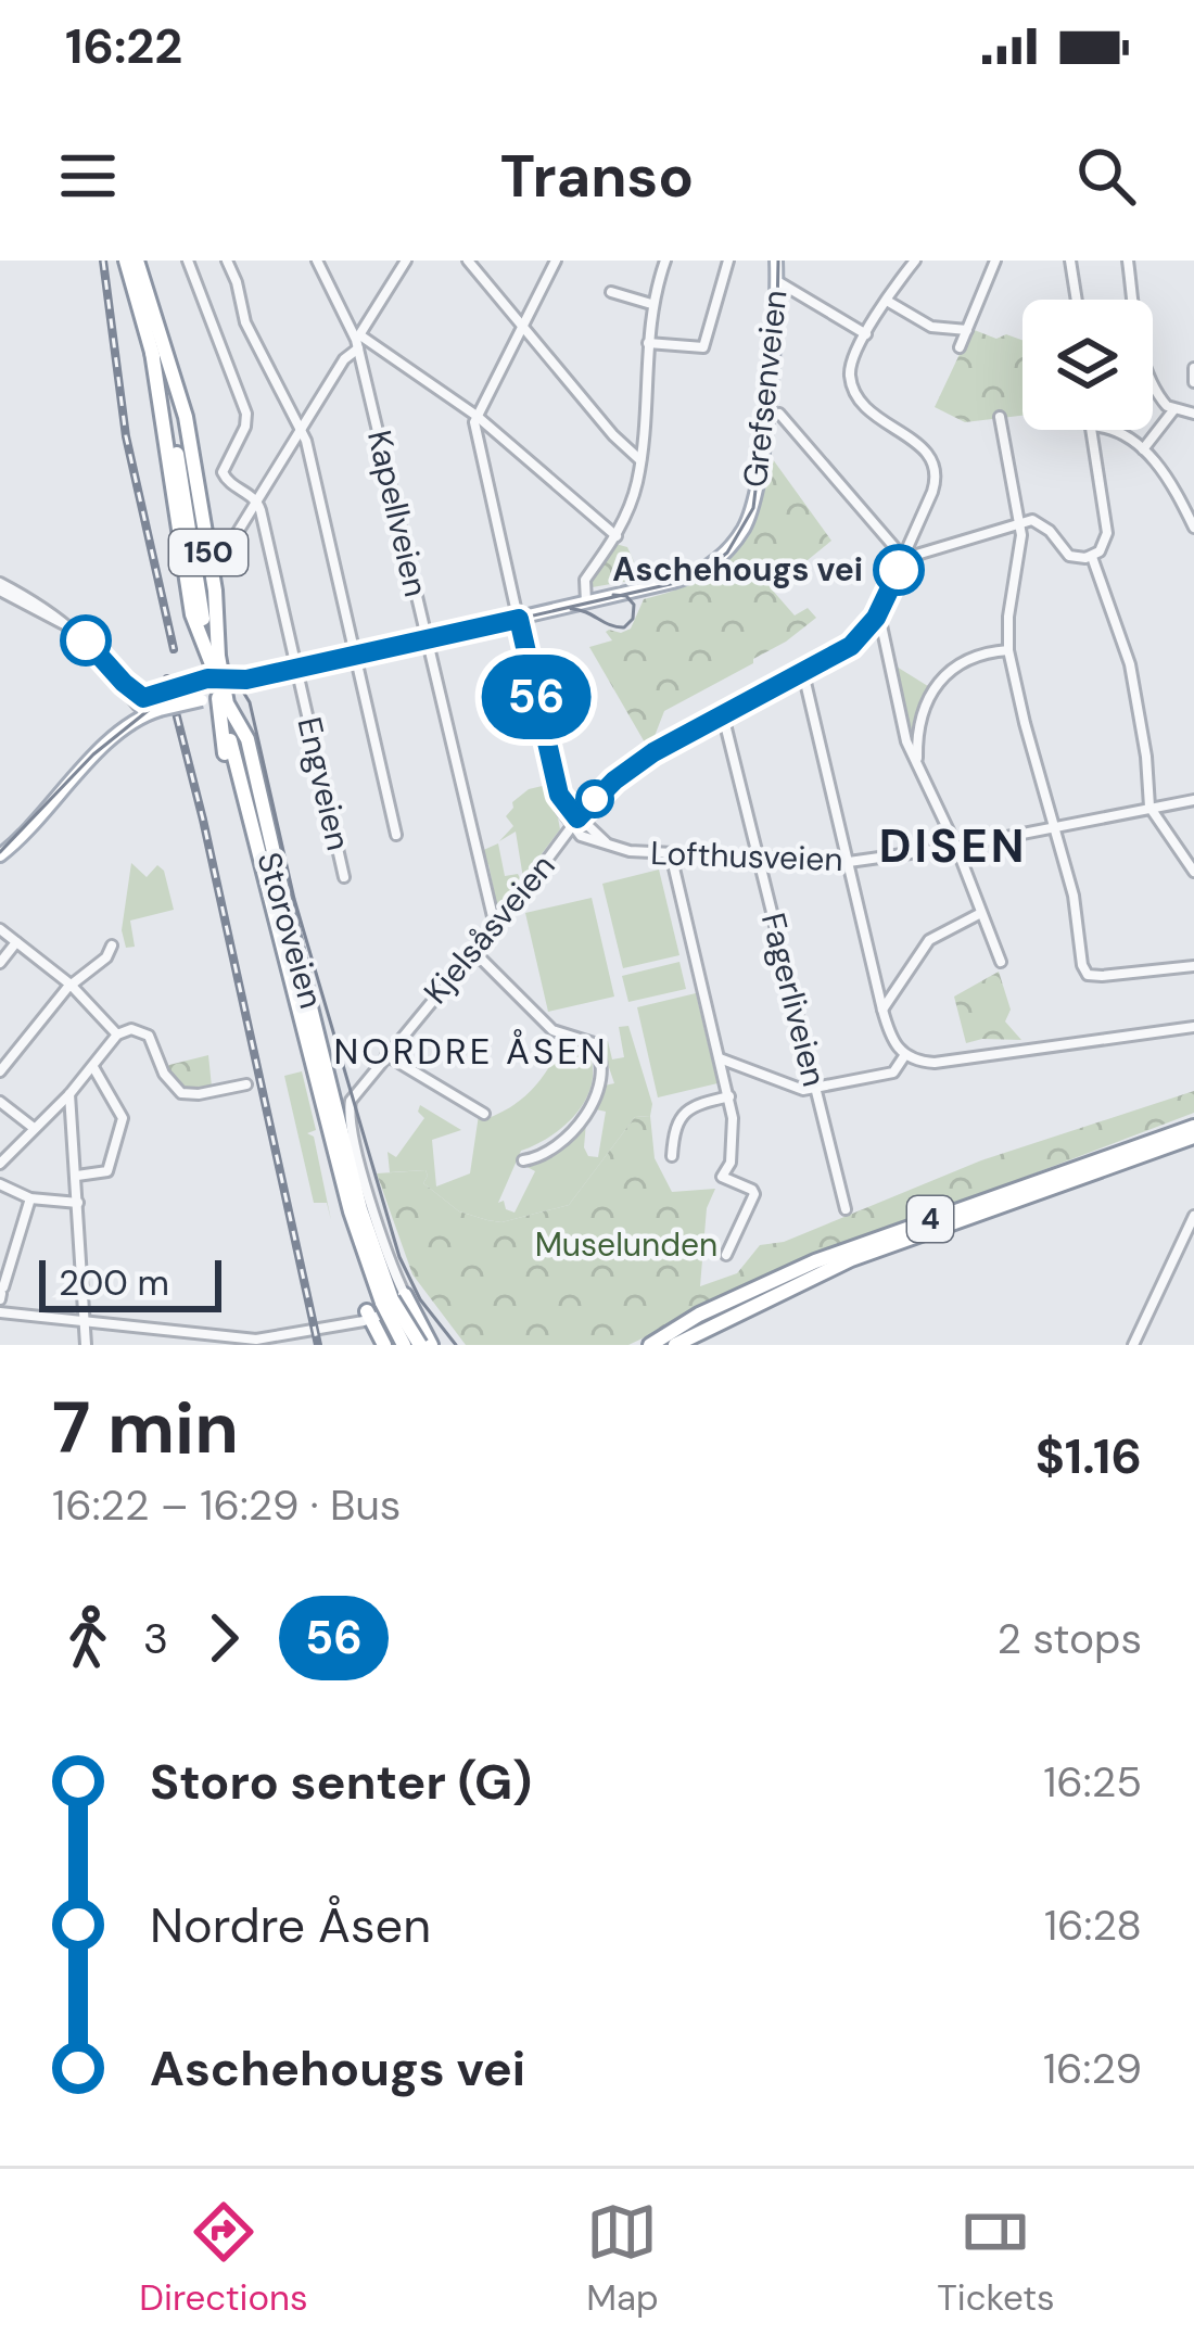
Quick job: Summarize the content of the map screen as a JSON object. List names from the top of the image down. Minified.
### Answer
{"streets":{"highway":["150","Storoveien","4"],"main road":["Grefsenveien"],"street":["Kapellveien","Engveien","Lofthusveien","Kjelsåsveien","Fagerliveien"]},"crossings":[["Grefsenveien","Kapellveien"],["Grefsenveien","150"],["Grefsenveien","Engveien"],["Kapellveien","Kjelsåsveien"],["150","Kjelsåsveien"],["150","Storoveien"],["Lofthusveien","Kjelsåsveien"],["Lofthusveien","Fagerliveien"],["Kjelsåsveien","Storoveien"],["Kjelsåsveien","Fagerliveien"]],"districts":["DISEN","NORDRE ÅSEN"],"parks":["Muselunden"],"places":["Aschehougs vei"],"lines":["bus line 56"],"scale_bar":"200 m","page":{"status":"16:22","header":"Transo","on_map":"56","scale":"200 m","heading":["7 min","16:22 – 16:29 · Bus","$1.16"],"legs":["3","56","2 stops"],"list":[{"name":"Storo senter (G)","value":"16:25"},{"name":"Nordre Åsen","value":"16:28"},{"name":"Aschehougs vei","value":"16:29"}],"tabs":["Directions","Map","Tickets"]}}
